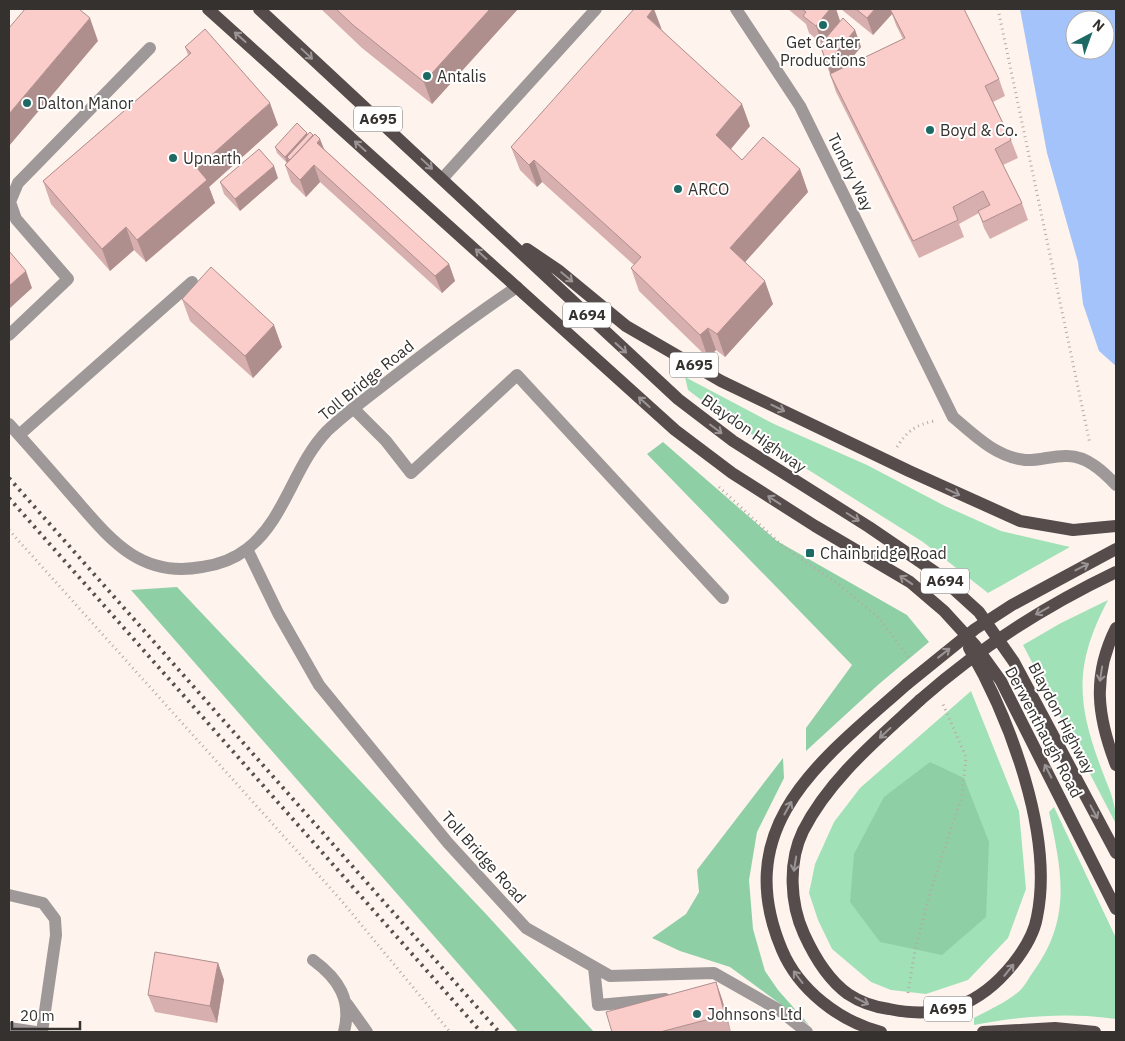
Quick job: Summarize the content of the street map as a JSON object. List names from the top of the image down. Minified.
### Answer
{"streets":{"main road":["A695","A694","Blaydon Highway","Derwenthaugh Road"],"street":["Tundry Way","Toll Bridge Road"]},"crossings":[["A695","Toll Bridge Road"],["A695","Blaydon Highway"],["A695","Derwenthaugh Road"],["Toll Bridge Road","Derwenthaugh Road"]],"places":{"other":["Get Carter Productions","Antalis","Dalton Manor","Boyd & Co.","Upnarth","ARCO","Johnsons Ltd"],"transit":["Chainbridge Road"]},"scale_bar":"20 m","north":"top right"}
